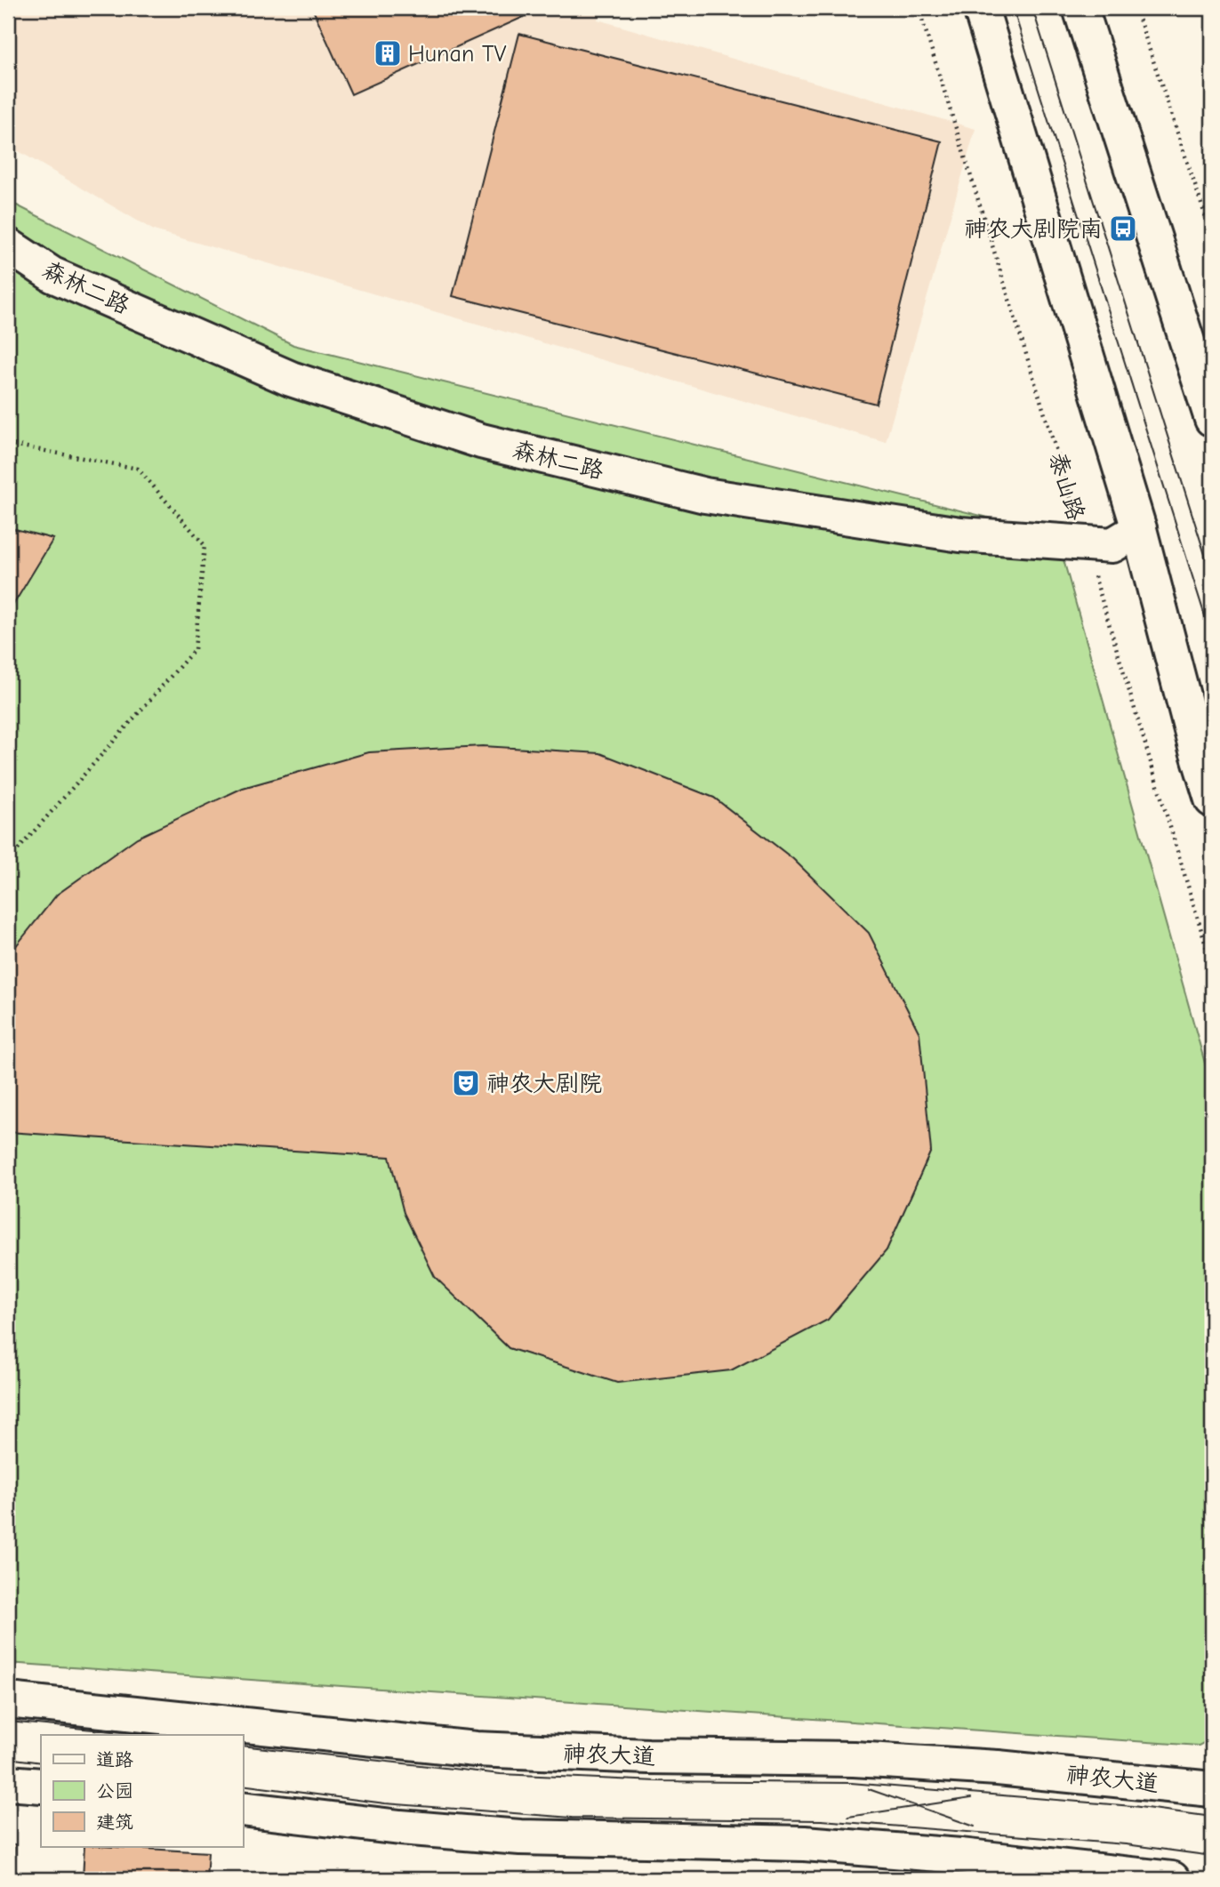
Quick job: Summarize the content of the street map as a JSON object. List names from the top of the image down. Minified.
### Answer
{"streets":{"main road":["森林二路","神农大道"],"path":["泰山路"]},"crossings":[["森林二路","泰山路"]],"places":{"building":["Hunan TV"],"bus stop":["神农大剧院南"],"theatre":["神农大剧院"]},"legend":["道路","公园","建筑"]}
